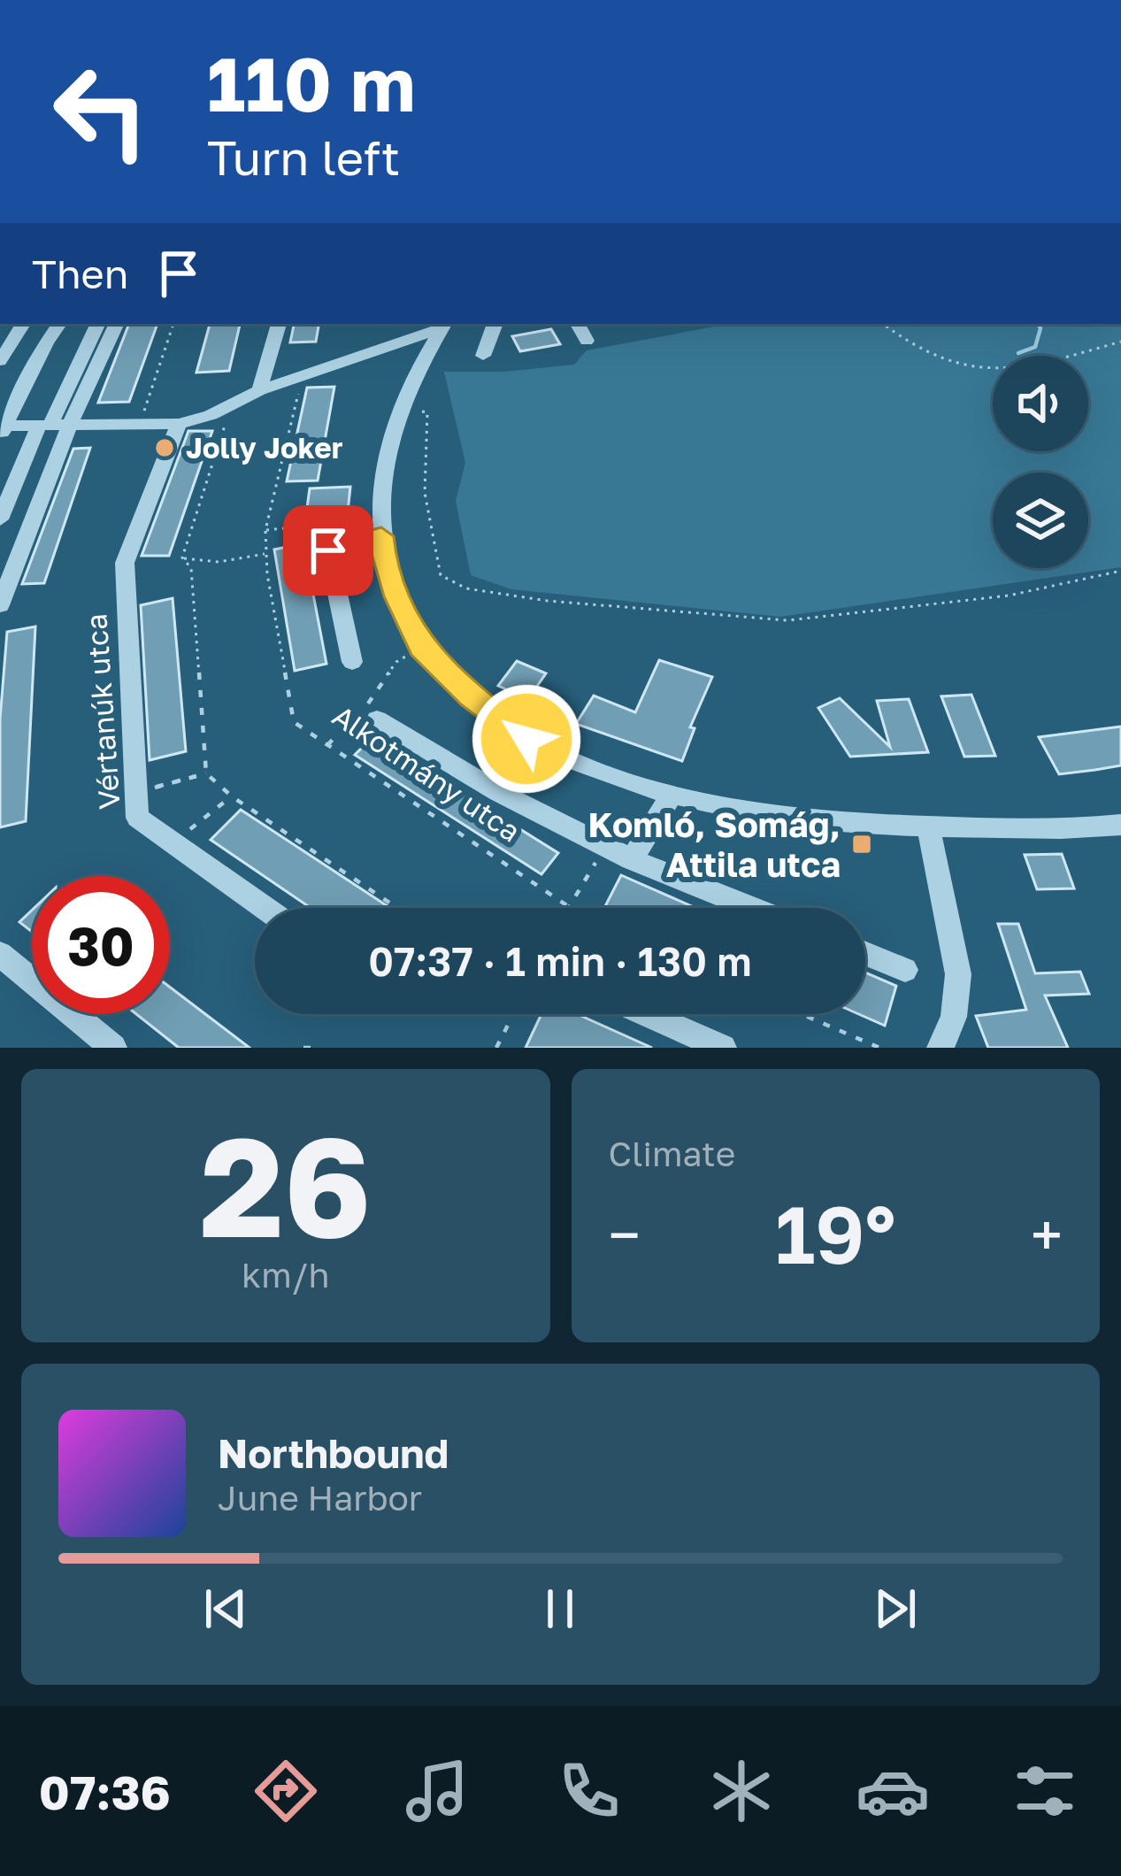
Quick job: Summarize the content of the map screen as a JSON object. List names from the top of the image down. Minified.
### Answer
{"streets":{"street":["Vértanúk utca","Alkotmány utca"]},"places":{"other":["Jolly Joker"],"transit":["Komló, Somág, Attila utca"]},"page":{"turn":["110 m","Turn left"],"then":"Then","limit":"30","trip":"07:37 · 1 min · 130 m","tile":[["26","km/h"],"Climate"],"heat":["−","19°","+"],"song":["Northbound","June Harbor"],"tabs":"07:36"}}
